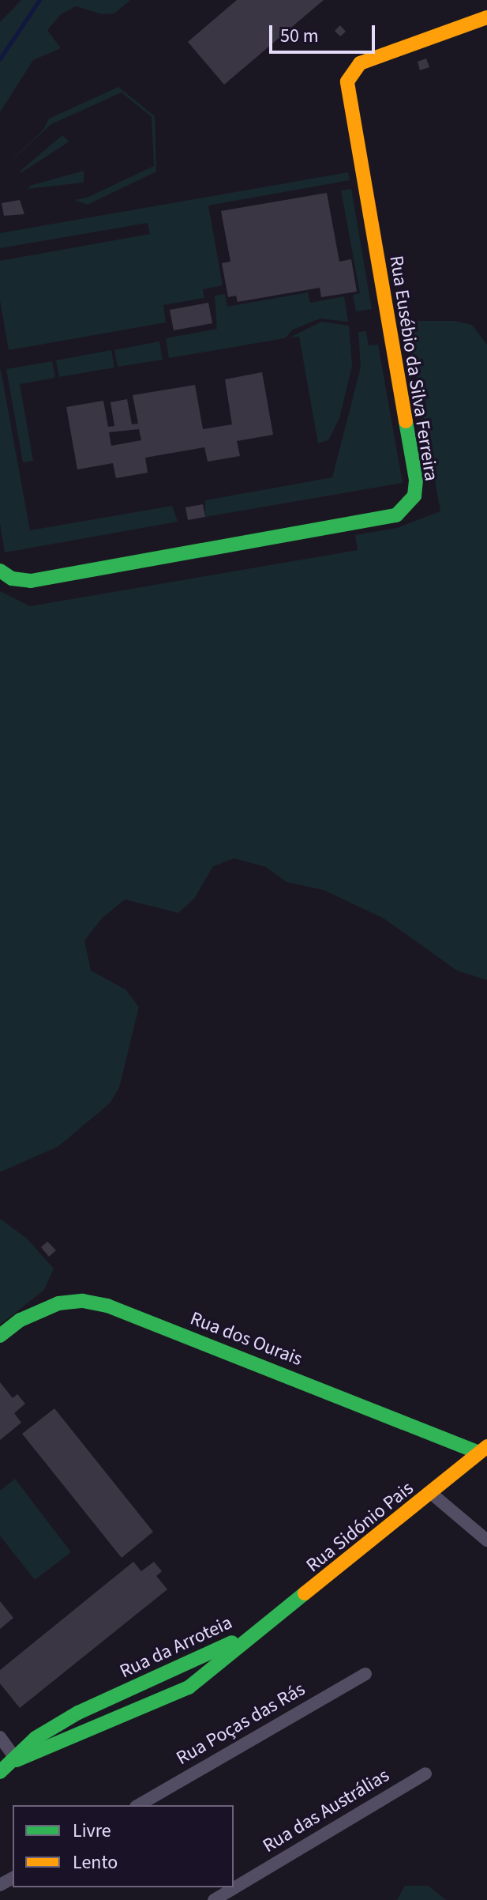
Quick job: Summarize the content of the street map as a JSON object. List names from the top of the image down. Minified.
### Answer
{"streets":{"street":["Rua Eusébio da Silva Ferreira","Rua dos Ourais","Rua Sidónio Pais","Rua da Arroteia","Rua Poças das Rás","Rua das Austrálias"]},"crossings":[["Rua dos Ourais","Rua Sidónio Pais"],["Rua Sidónio Pais","Rua da Arroteia"]],"legend":["Livre","Lento"],"scale_bar":"50 m"}
